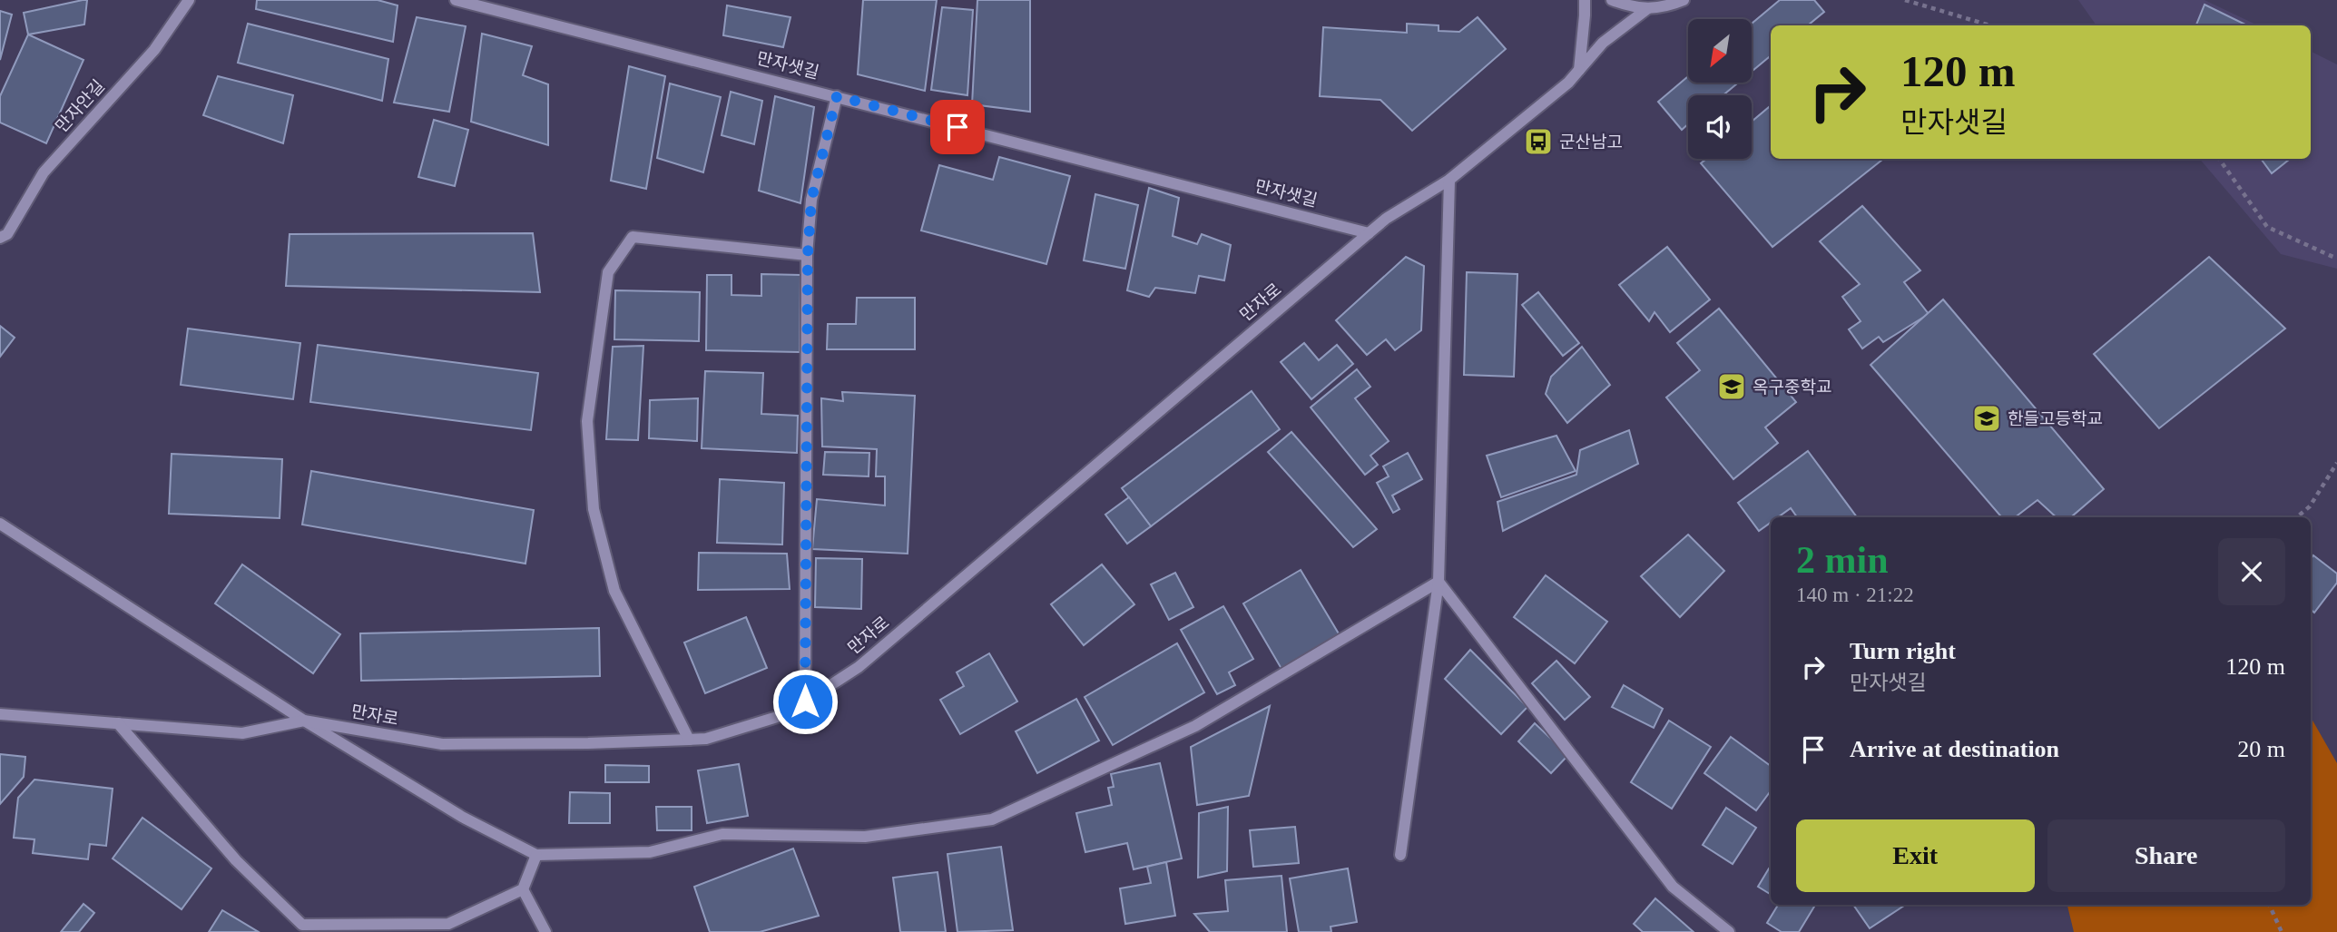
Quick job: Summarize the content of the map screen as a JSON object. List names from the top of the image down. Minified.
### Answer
{"streets":{"street":["만자샛길","만자안길","만자로"]},"crossings":[["만자샛길","만자로"]],"places":{"bus stop":["군산남고"],"school or university":["옥구중학교","한들고등학교"]},"north":"bottom left","page":{"turn":["120 m","만자샛길"],"heading":["2 min","140 m · 21:22"],"list":[{"name":"Turn right","note":"만자샛길","value":"120 m"},{"name":"Arrive at destination","value":"20 m"}],"buttons":["Exit","Share"]}}
